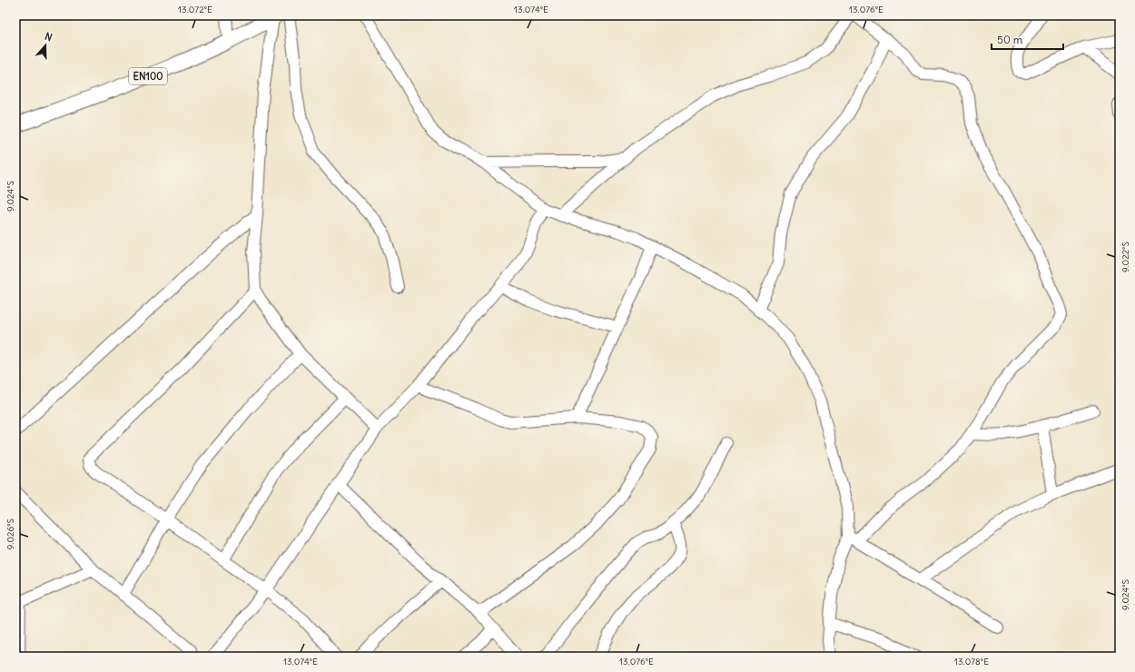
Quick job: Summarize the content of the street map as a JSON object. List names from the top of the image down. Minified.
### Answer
{"streets":{"main road":["EN100"]},"scale_bar":"50 m","north":"top","coordinates":["13.072°E","13.074°E","13.076°E","9.024°S","9.022°S","9.026°S","13.078°E"]}
